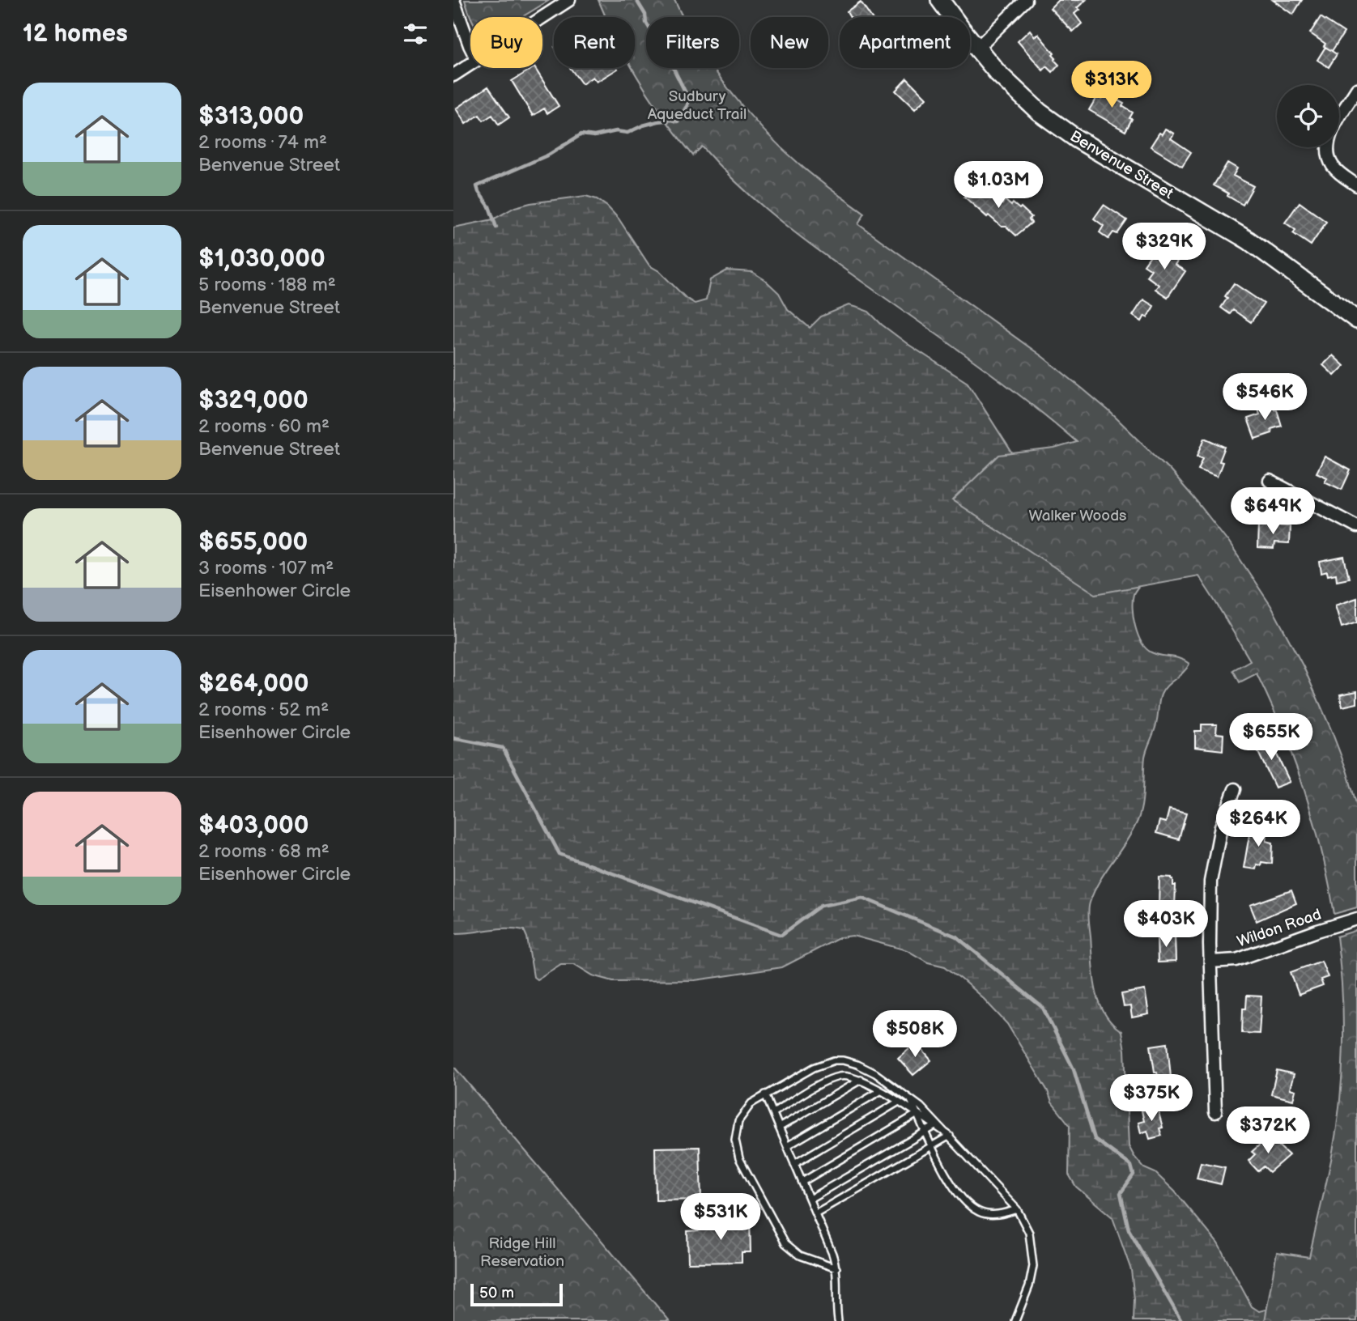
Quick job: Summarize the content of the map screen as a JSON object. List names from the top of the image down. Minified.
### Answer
{"streets":{"street":["Benvenue Street","Wildon Road"]},"parks":["Sudbury Aqueduct Trail","Walker Woods","Ridge Hill Reservation"],"scale_bar":"50 m","page":{"heading":"12 homes","chip":["Buy","Rent","Filters","New","Apartment"],"price":["$313K","$1.03M","$329K","$546K","$649K","$655K","$264K","$403K","$508K","$375K","$372K","$531K"],"list":[{"name":"$313,000","note":"2 rooms · 74 m² · Benvenue Street"},{"name":"$1,030,000","note":"5 rooms · 188 m² · Benvenue Street"},{"name":"$329,000","note":"2 rooms · 60 m² · Benvenue Street"},{"name":"$655,000","note":"3 rooms · 107 m² · Eisenhower Circle"},{"name":"$264,000","note":"2 rooms · 52 m² · Eisenhower Circle"},{"name":"$403,000","note":"2 rooms · 68 m² · Eisenhower Circle"}],"scale":"50 m"}}
